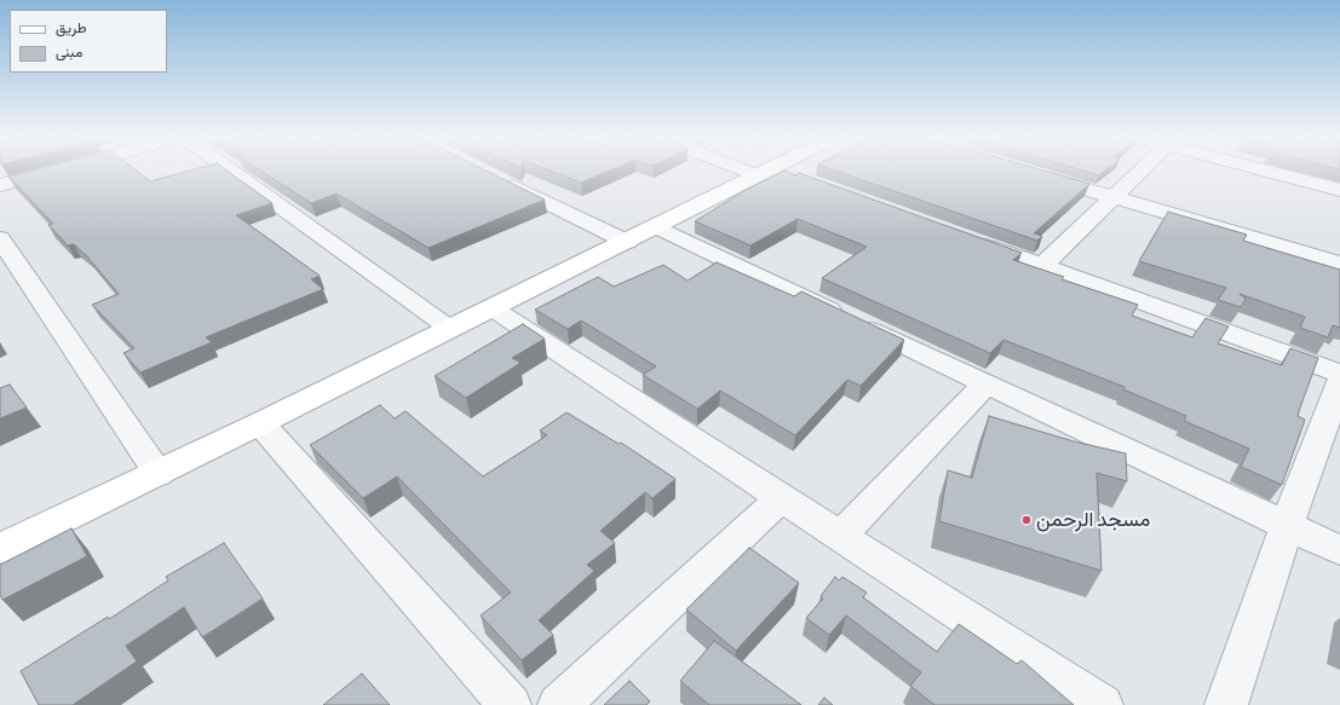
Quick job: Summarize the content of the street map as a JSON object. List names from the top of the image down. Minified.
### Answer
{"places":["مسجد الرحمن"],"legend":["طريق","مبنى"]}
